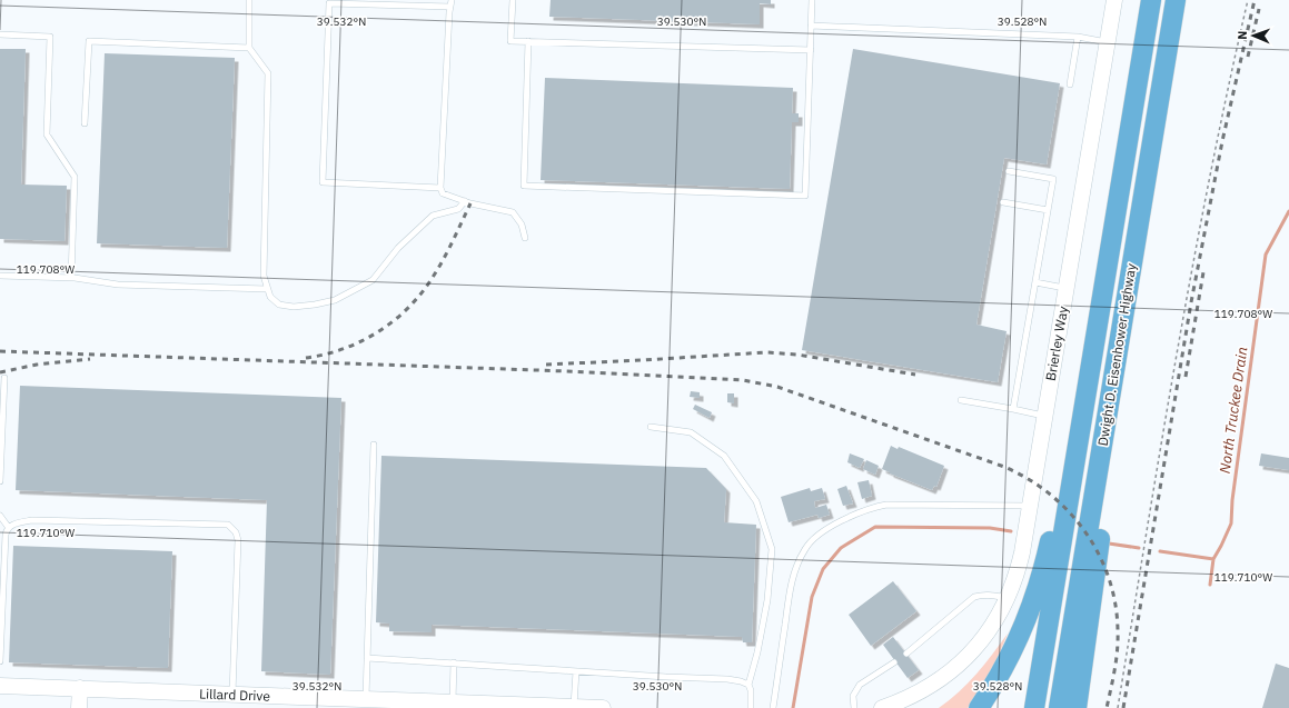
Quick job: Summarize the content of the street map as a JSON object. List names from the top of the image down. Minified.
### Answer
{"streets":{"highway":["Dwight D. Eisenhower Highway"],"street":["Brierley Way","Lillard Drive"]},"water":["North Truckee Drain"],"north":"left","coordinates":["39.532°N","39.530°N","39.528°N","119.708°W","119.710°W"]}
